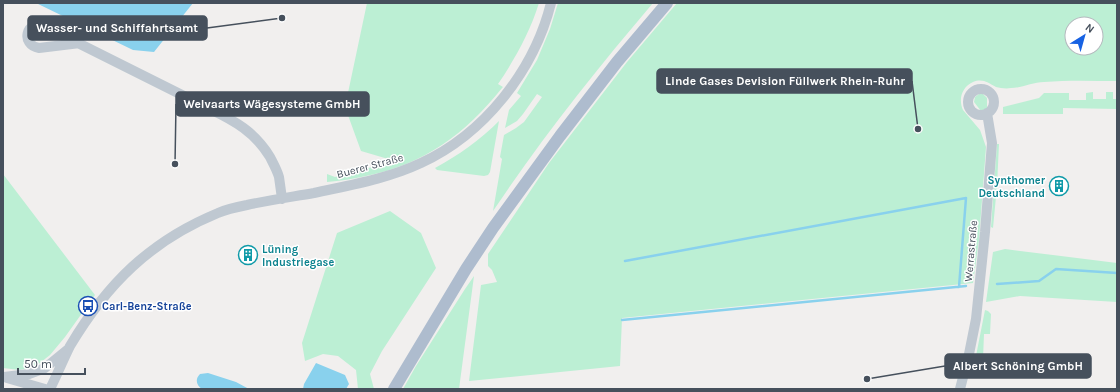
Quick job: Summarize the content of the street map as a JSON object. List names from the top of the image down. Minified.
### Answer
{"streets":{"street":["Buerer Straße","Werrastraße"]},"places":{"other":["Wasser- und Schiffahrtsamt","Linde Gases Devision Füllwerk Rhein-Ruhr","Welvaarts Wägesysteme GmbH","Albert Schöning GmbH"],"building":["Synthomer Deutschland","Lüning Industriegase"],"bus stop":["Carl-Benz-Straße"]},"scale_bar":"50 m","north":"top right"}
